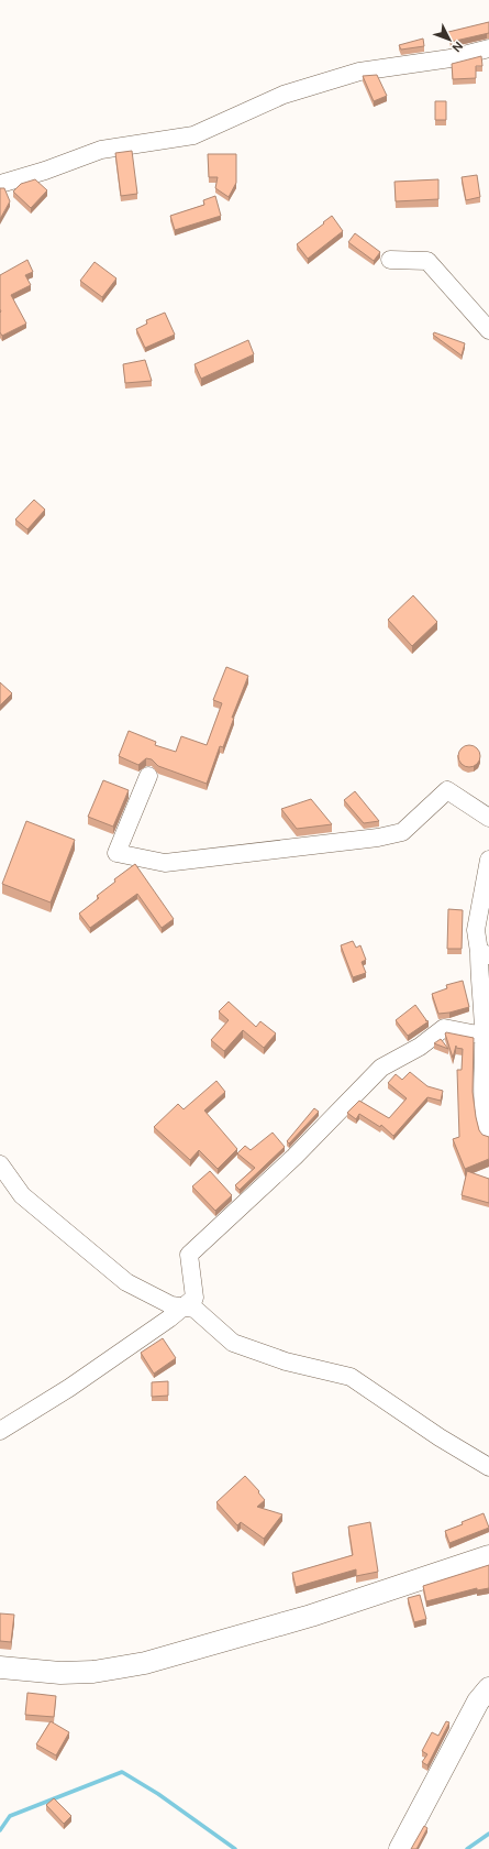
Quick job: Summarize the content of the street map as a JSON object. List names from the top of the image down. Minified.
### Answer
{"north":"bottom right"}
